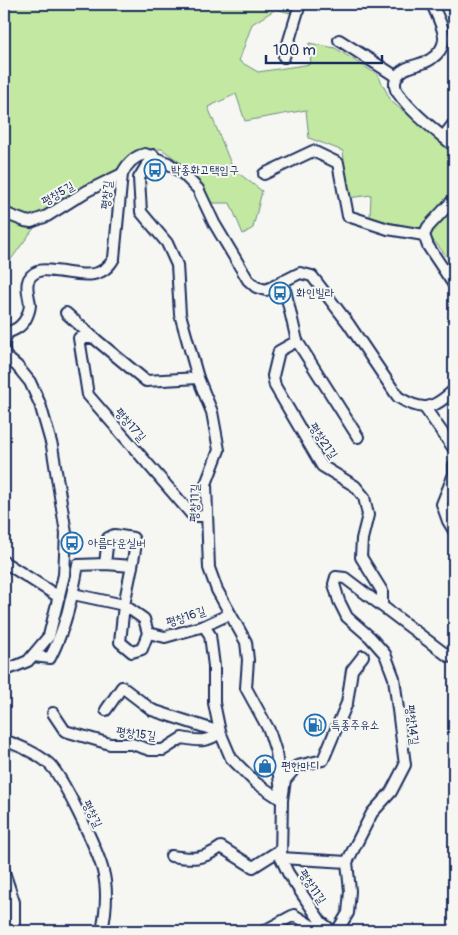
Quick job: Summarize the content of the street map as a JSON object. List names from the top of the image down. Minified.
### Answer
{"streets":{"street":["평창5길","평창길","평창17길","평창21길","평창11길","평창16길","평창14길","평창15길"]},"crossings":[["평창5길","평창길"],["평창길","평창11길"],["평창17길","평창11길"],["평창21길","평창14길"],["평창11길","평창16길"],["평창11길","평창14길"]],"places":{"bus stop":["박종화고택입구","화인빌라","아름다운실버"],"fuel station":["특종주유소"],"shop":["편한마디"]},"scale_bar":"100 m"}
